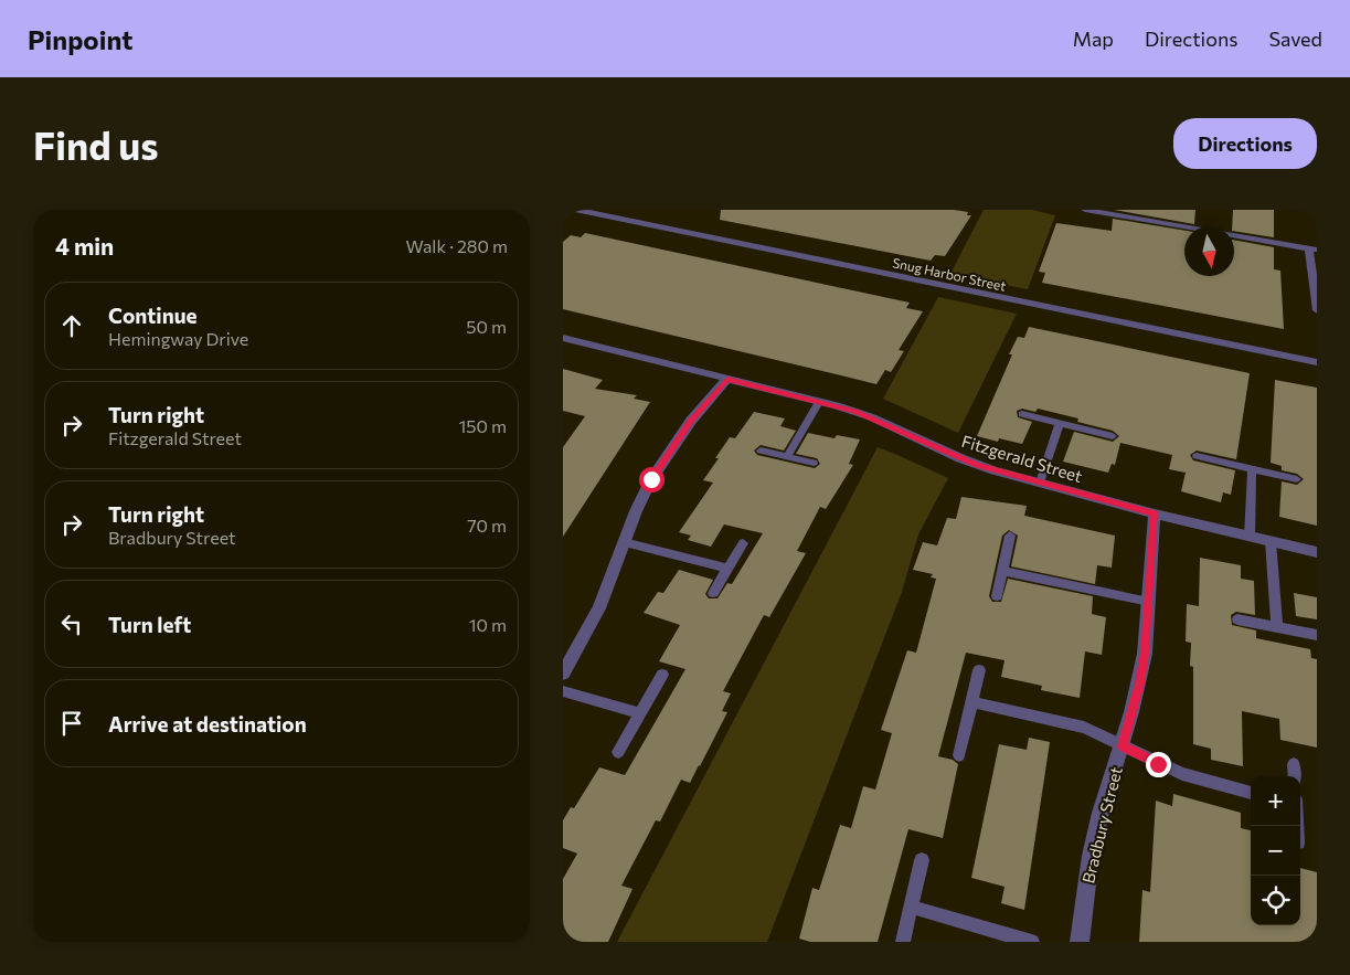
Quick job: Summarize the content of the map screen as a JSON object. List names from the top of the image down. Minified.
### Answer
{"streets":{"street":["Snug Harbor Street","Fitzgerald Street","Bradbury Street"]},"crossings":[["Fitzgerald Street","Bradbury Street"]],"north":"bottom","page":{"header":"Pinpoint","nav":["Map","Directions","Saved"],"buttons":"Directions","title":"Find us","heading":["4 min","Walk · 280 m"],"list":[["Continue","Hemingway Drive","50 m"],["Turn right","Fitzgerald Street","150 m"],["Turn right","Bradbury Street","70 m"],["Turn left","10 m"],"Arrive at destination"],"map_buttons":["+","−"]}}
